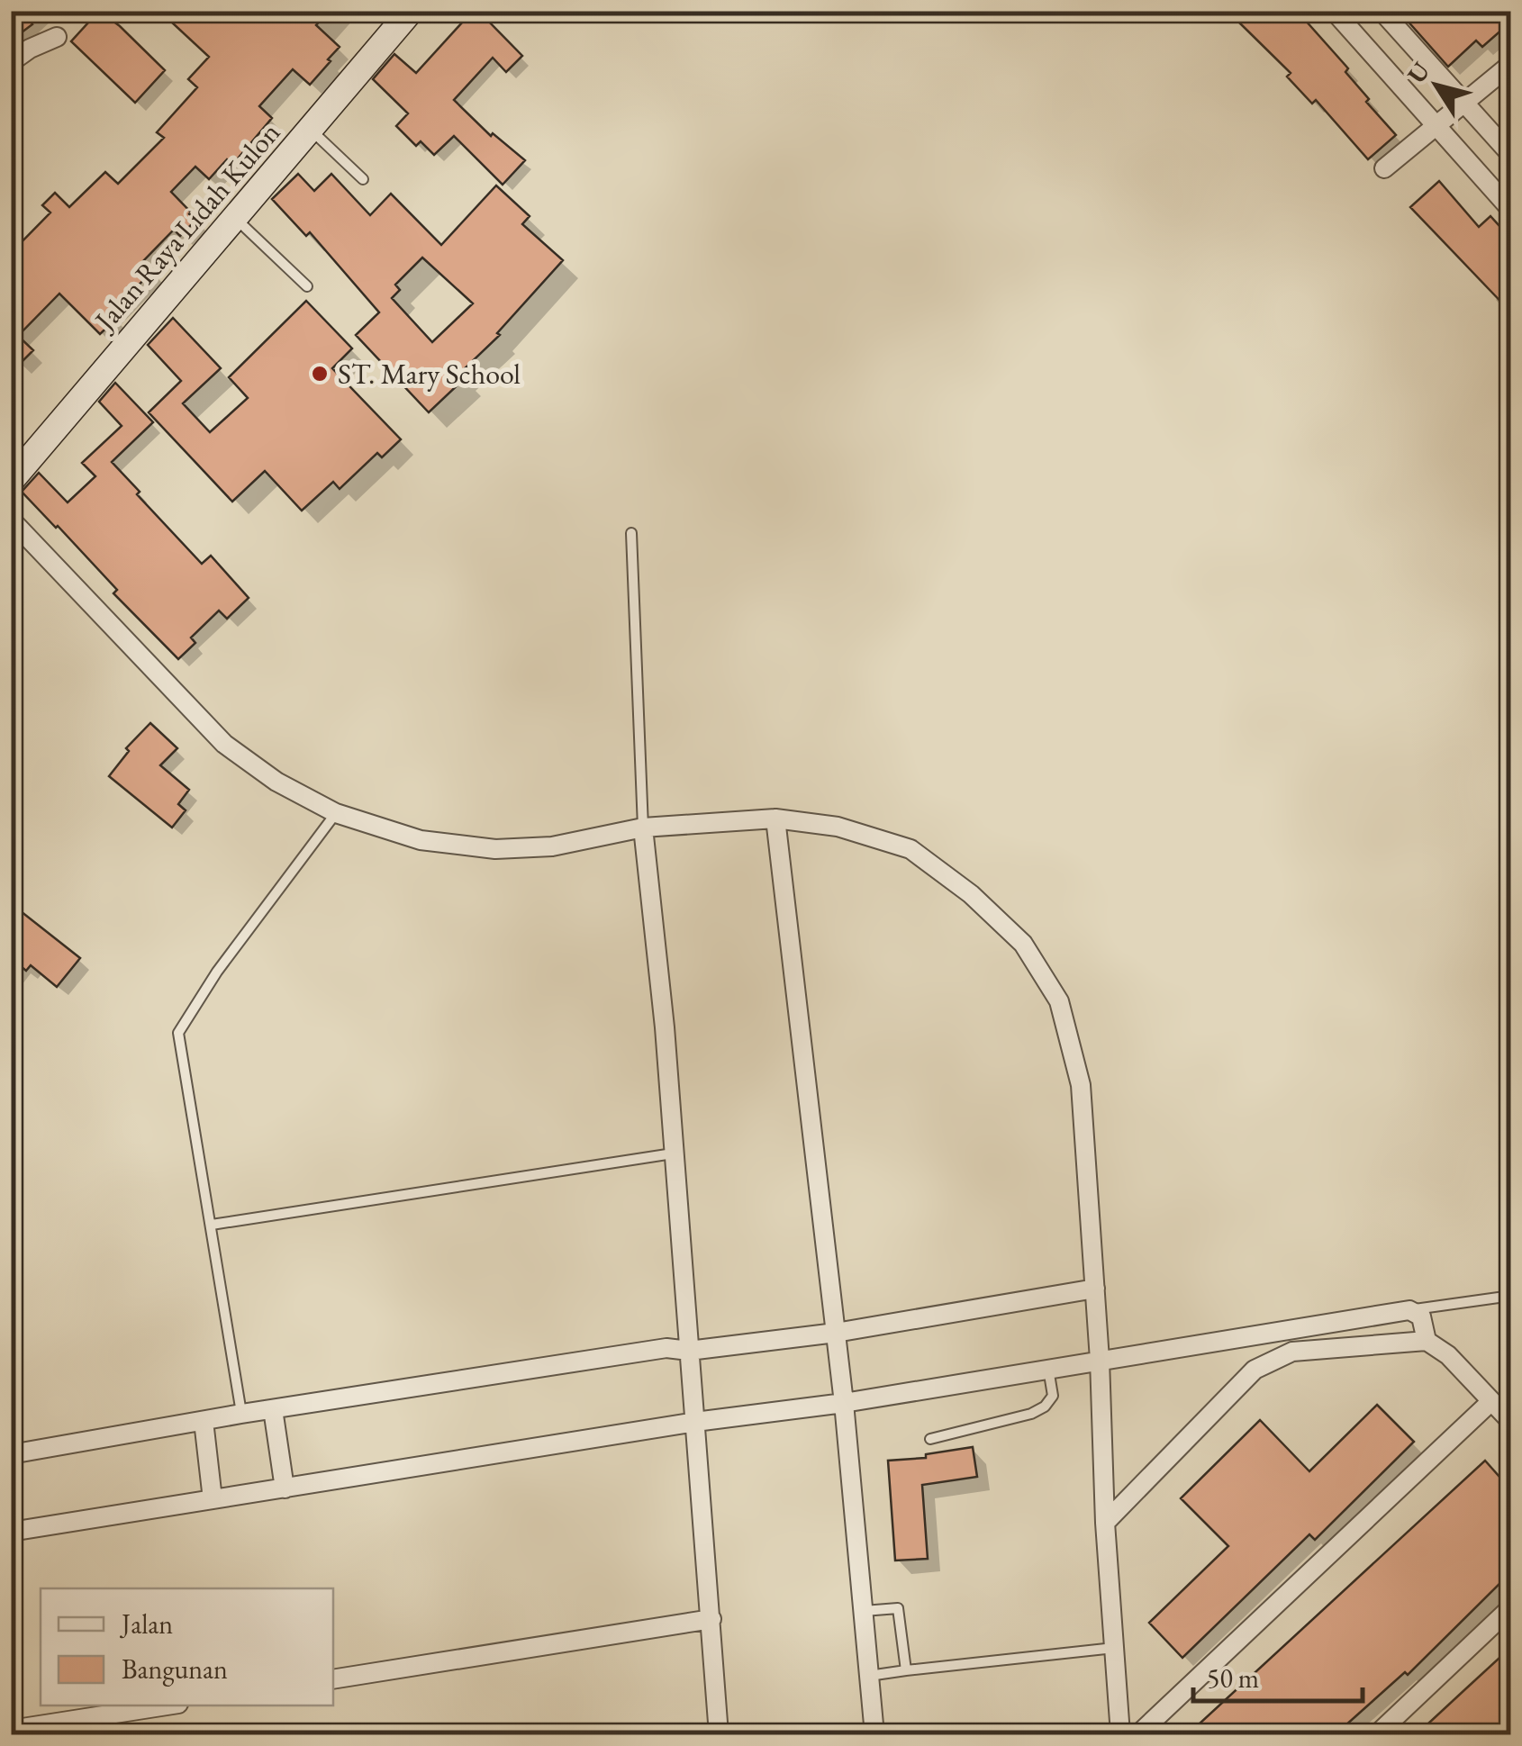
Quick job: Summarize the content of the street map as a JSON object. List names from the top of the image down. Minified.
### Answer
{"streets":{"main road":["Jalan Raya Lidah Kulon"]},"places":["ST. Mary School"],"legend":["Jalan","Bangunan"],"scale_bar":"50 m","north":"top left"}
